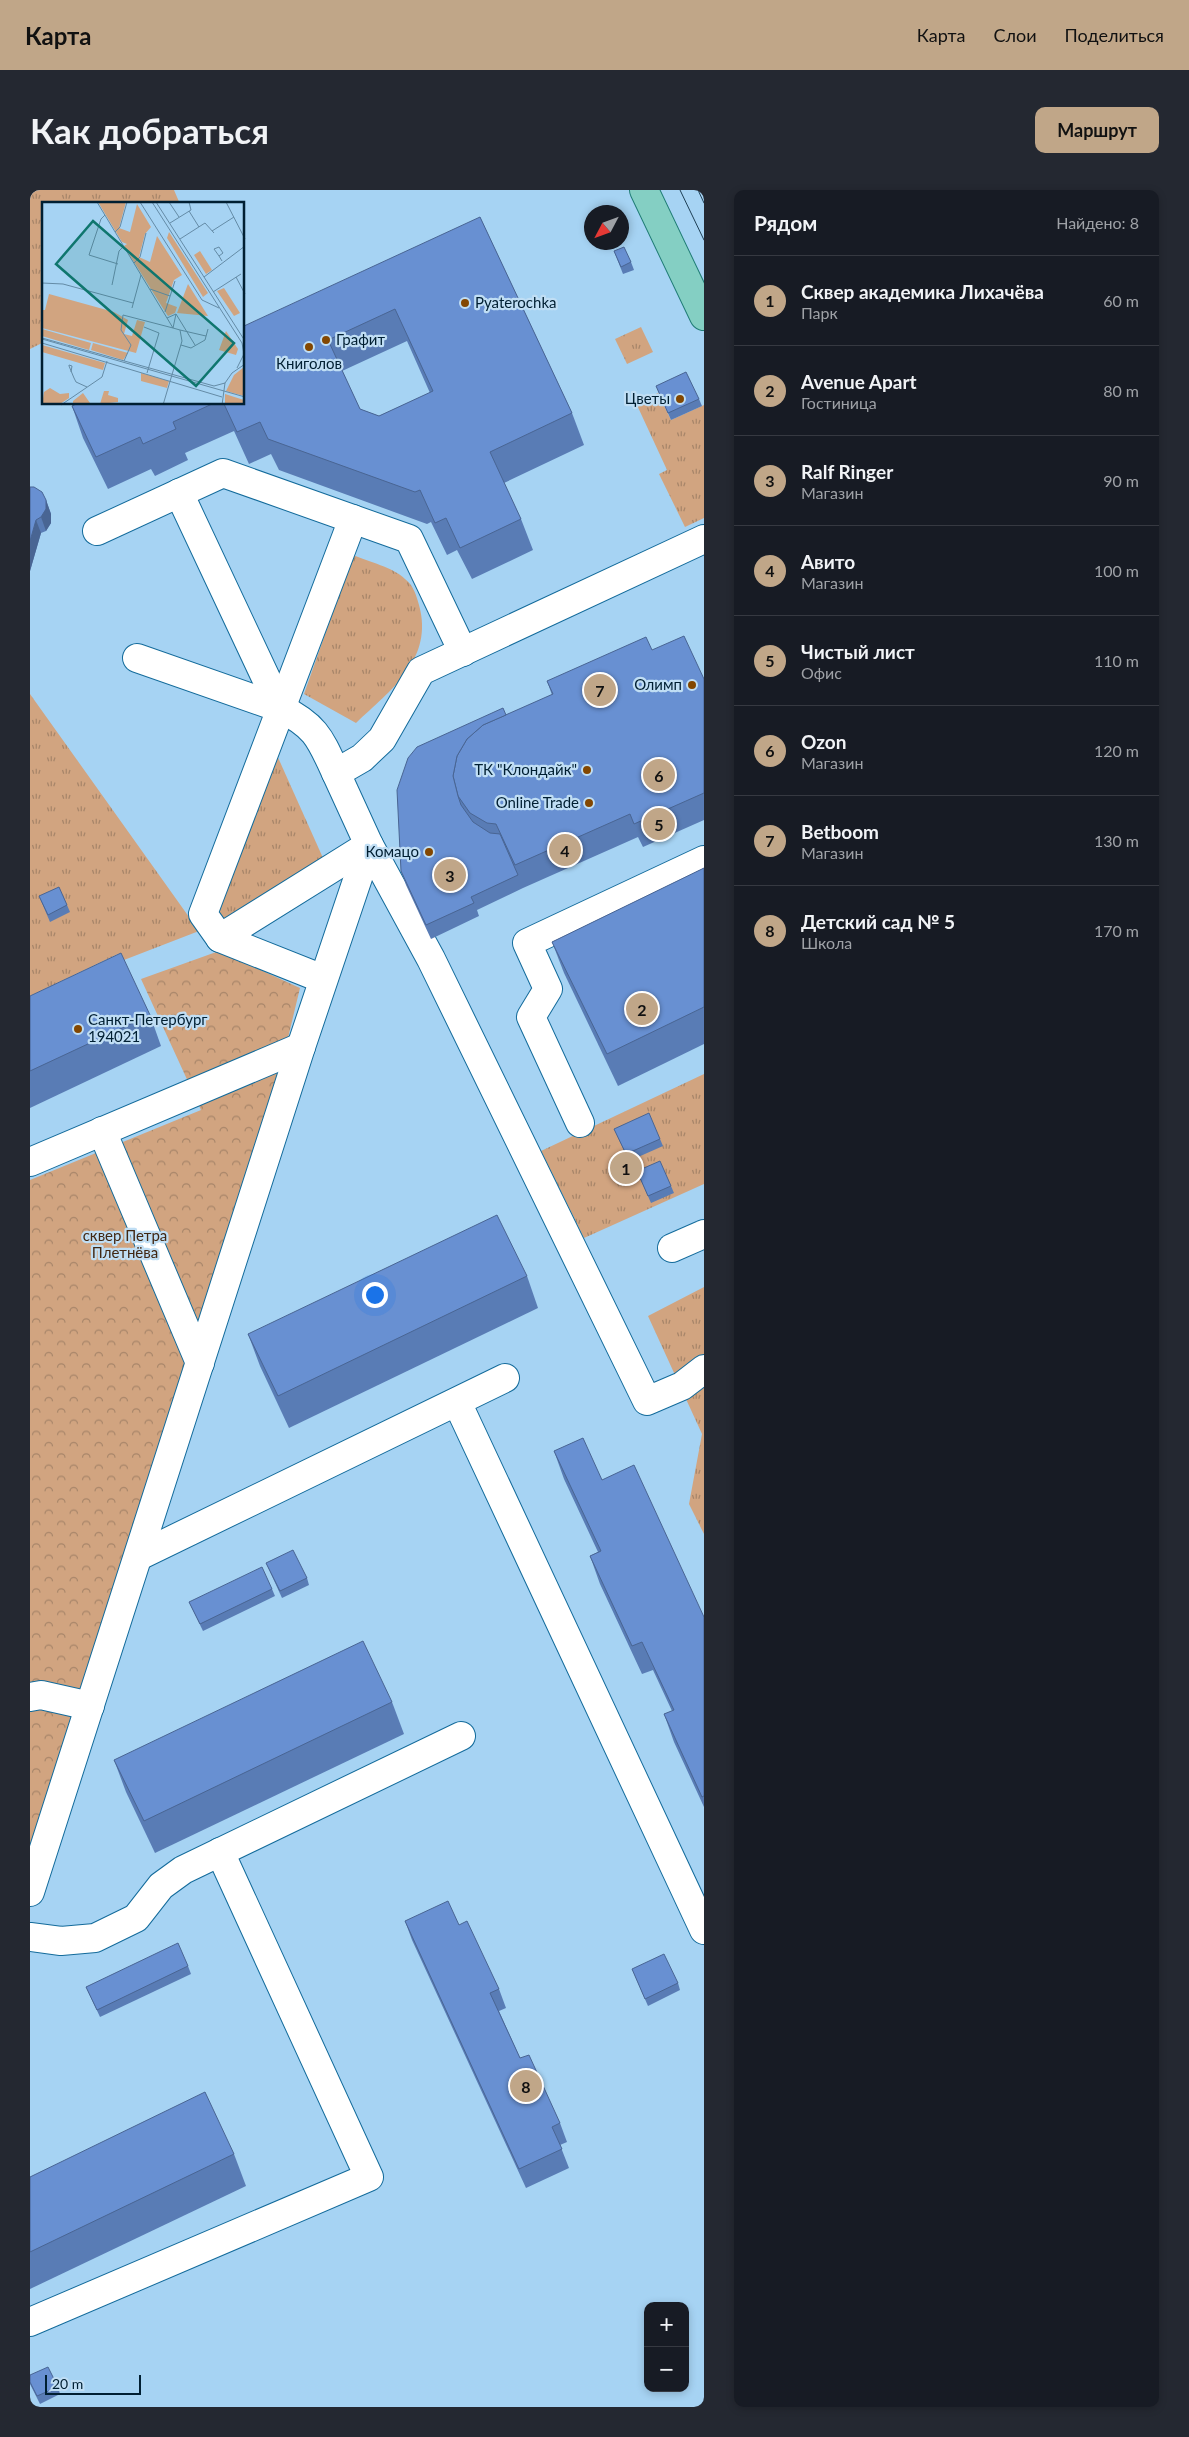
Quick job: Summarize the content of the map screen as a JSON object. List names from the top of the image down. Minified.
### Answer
{"parks":["сквер Петра Плетнёва"],"places":["Pyaterochka","Графит","Книголов","Цветы","Олимп","ТК \"Клондайк\"","Online Trade","Комацо","Санкт-Петербург 194021"],"scale_bar":"20 m","north":"bottom left","page":{"header":"Карта","nav":["Карта","Слои","Поделиться"],"buttons":"Маршрут","title":"Как добраться","heading":["Рядом","Найдено: 8"],"list":[{"mark":"1","name":"Сквер академика Лихачёва","note":"Парк","value":"60 m"},{"mark":"2","name":"Avenue Apart","note":"Гостиница","value":"80 m"},{"mark":"3","name":"Ralf Ringer","note":"Магазин","value":"90 m"},{"mark":"4","name":"Авито","note":"Магазин","value":"100 m"},{"mark":"5","name":"Чистый лист","note":"Офис","value":"110 m"},{"mark":"6","name":"Ozon","note":"Магазин","value":"120 m"},{"mark":"7","name":"Betboom","note":"Магазин","value":"130 m"},{"mark":"8","name":"Детский сад № 5","note":"Школа","value":"170 m"}],"pins":["7","6","5","4","3","2","1","8"],"map_buttons":["+","−"],"scale":"20 m"}}
